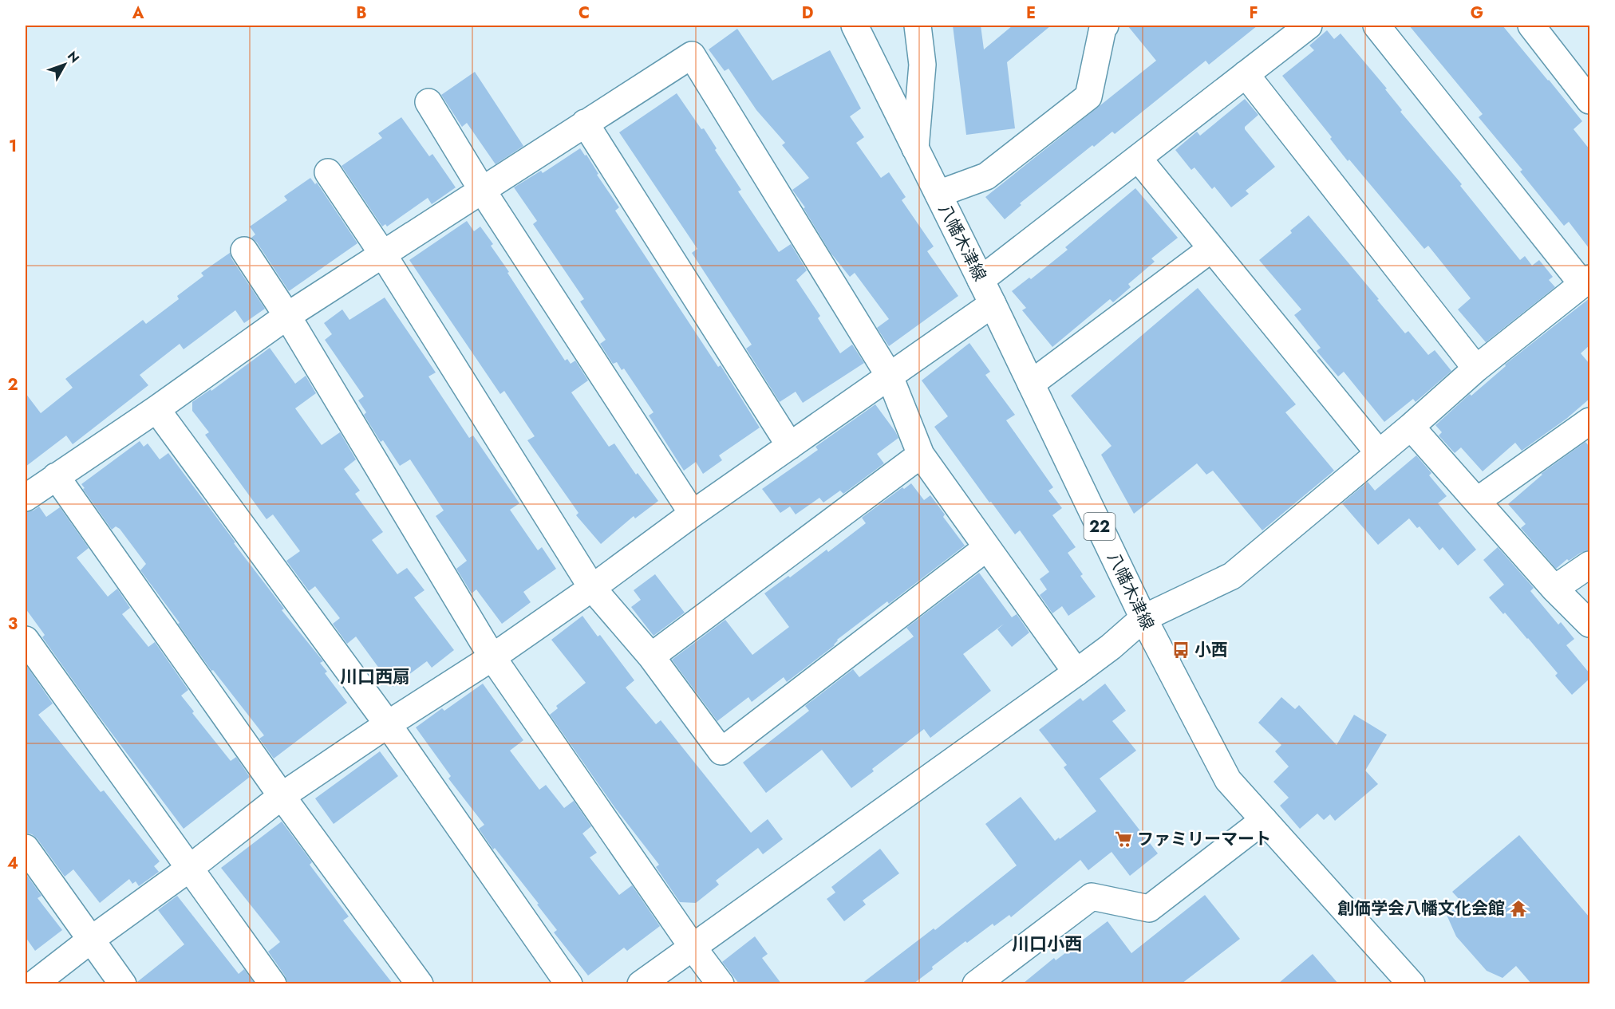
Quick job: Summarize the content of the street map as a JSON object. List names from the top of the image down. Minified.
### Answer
{"streets":{"street":["八幡木津線","22"]},"districts":["川口西扇","川口小西"],"places":{"bus stop":["小西"],"supermarket":["ファミリーマート"],"temple":["創価学会八幡文化会館"]},"north":"top right","grid":{"columns":["A","B","C","D","E","F","G"],"rows":["1","2","3","4"]}}
